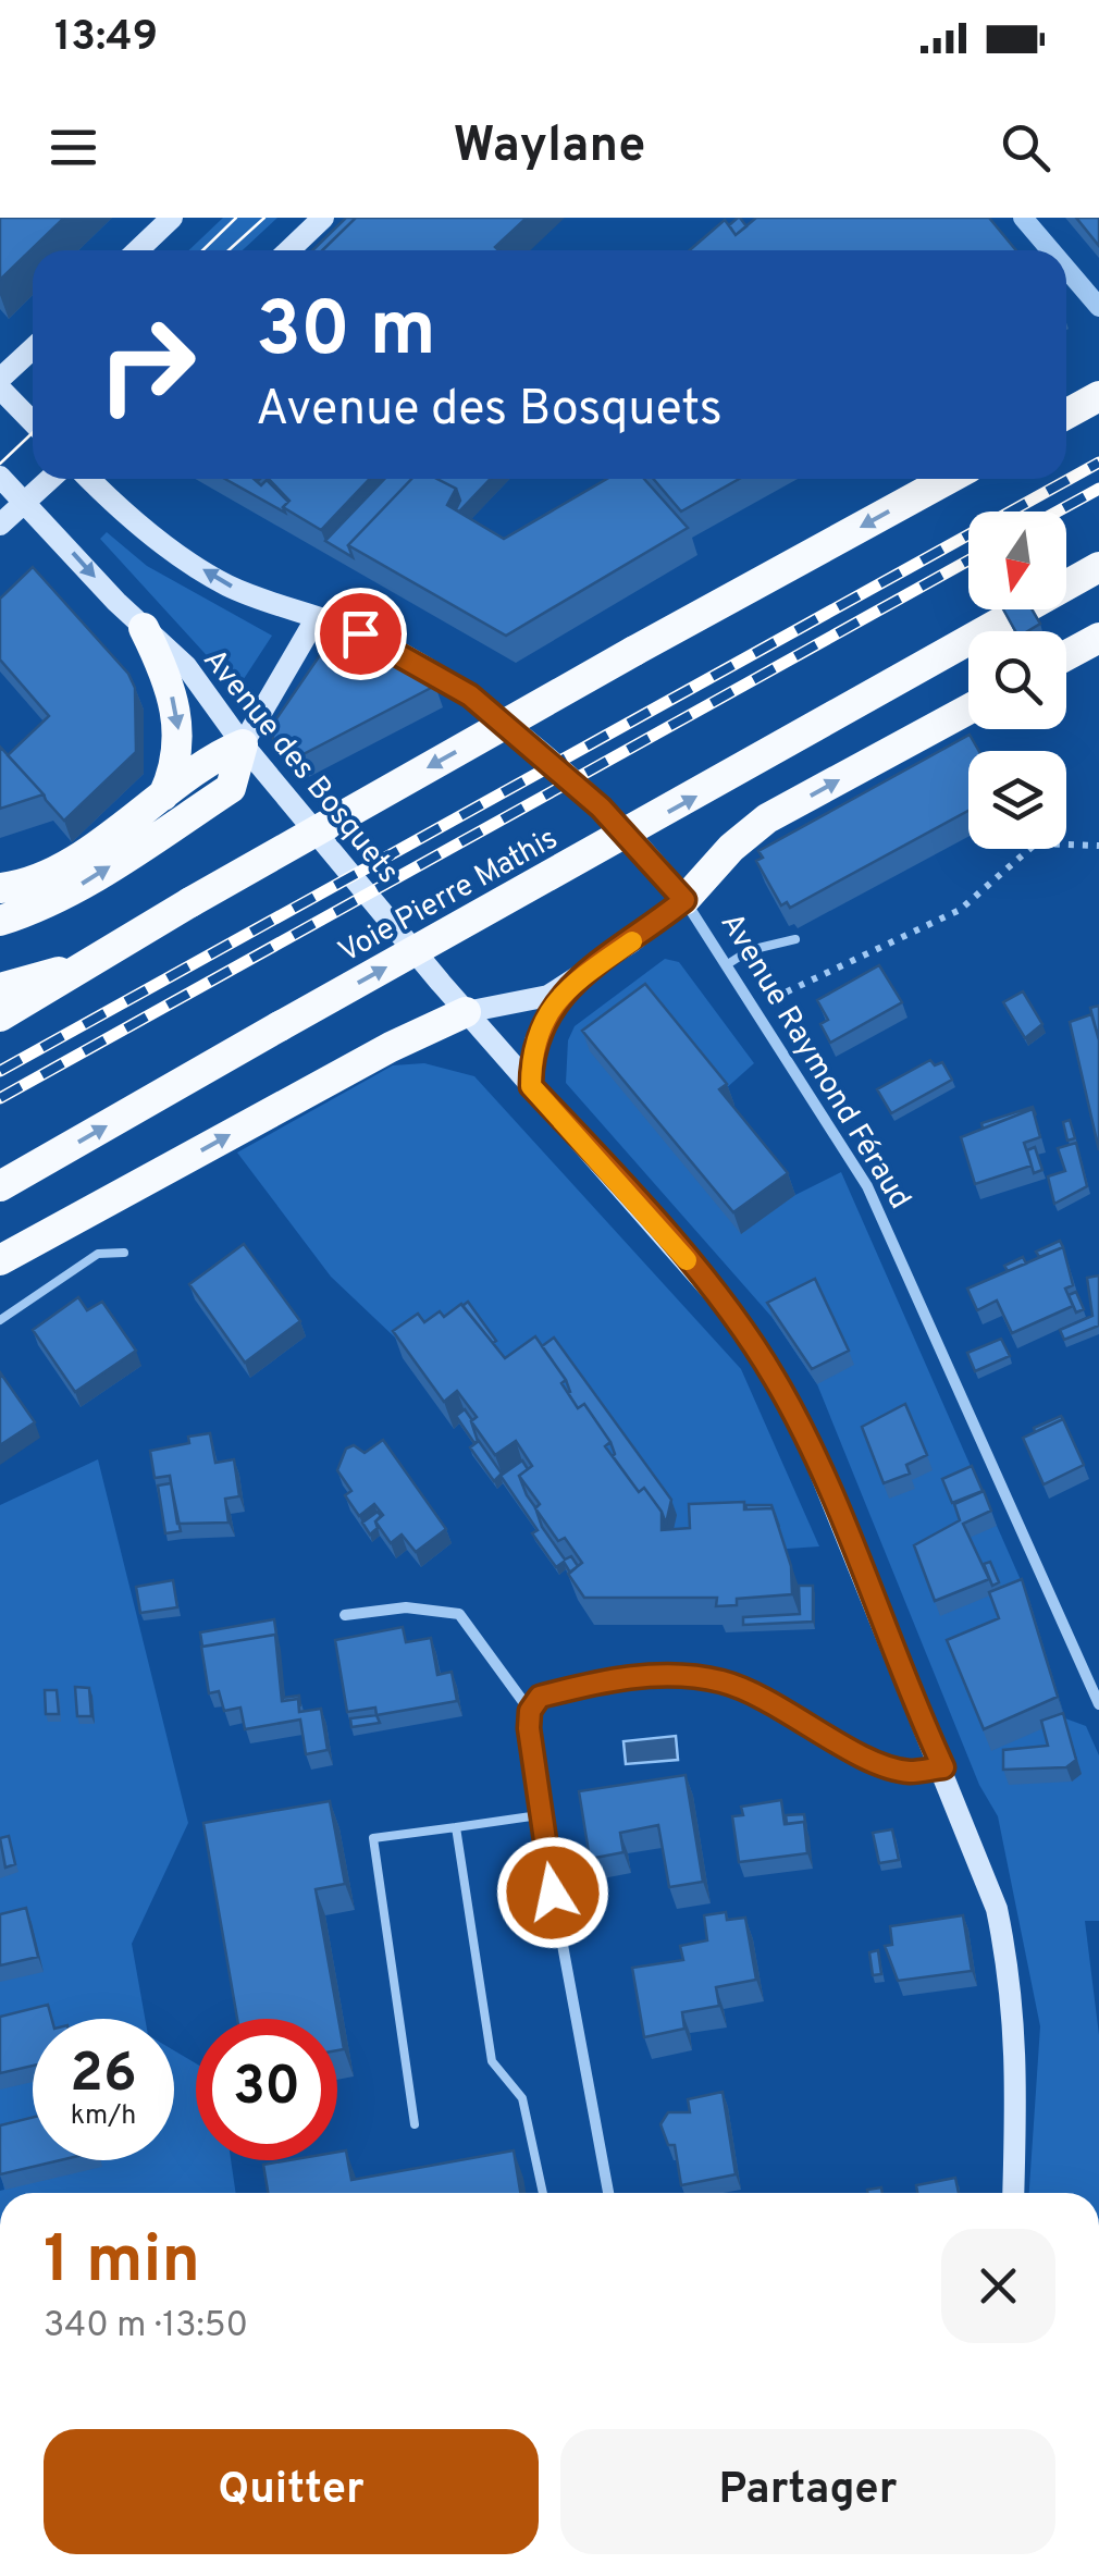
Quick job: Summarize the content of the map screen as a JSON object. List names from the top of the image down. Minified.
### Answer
{"streets":{"highway":["Voie Pierre Mathis"],"main road":["Avenue des Bosquets","Avenue Raymond Féraud"]},"north":"bottom","page":{"status":"13:49","header":"Waylane","turn":["30 m","Avenue des Bosquets"],"speed":"26 km/h","limit":"30","heading":["1 min","340 m · 13:50"],"buttons":["Quitter","Partager"]}}
